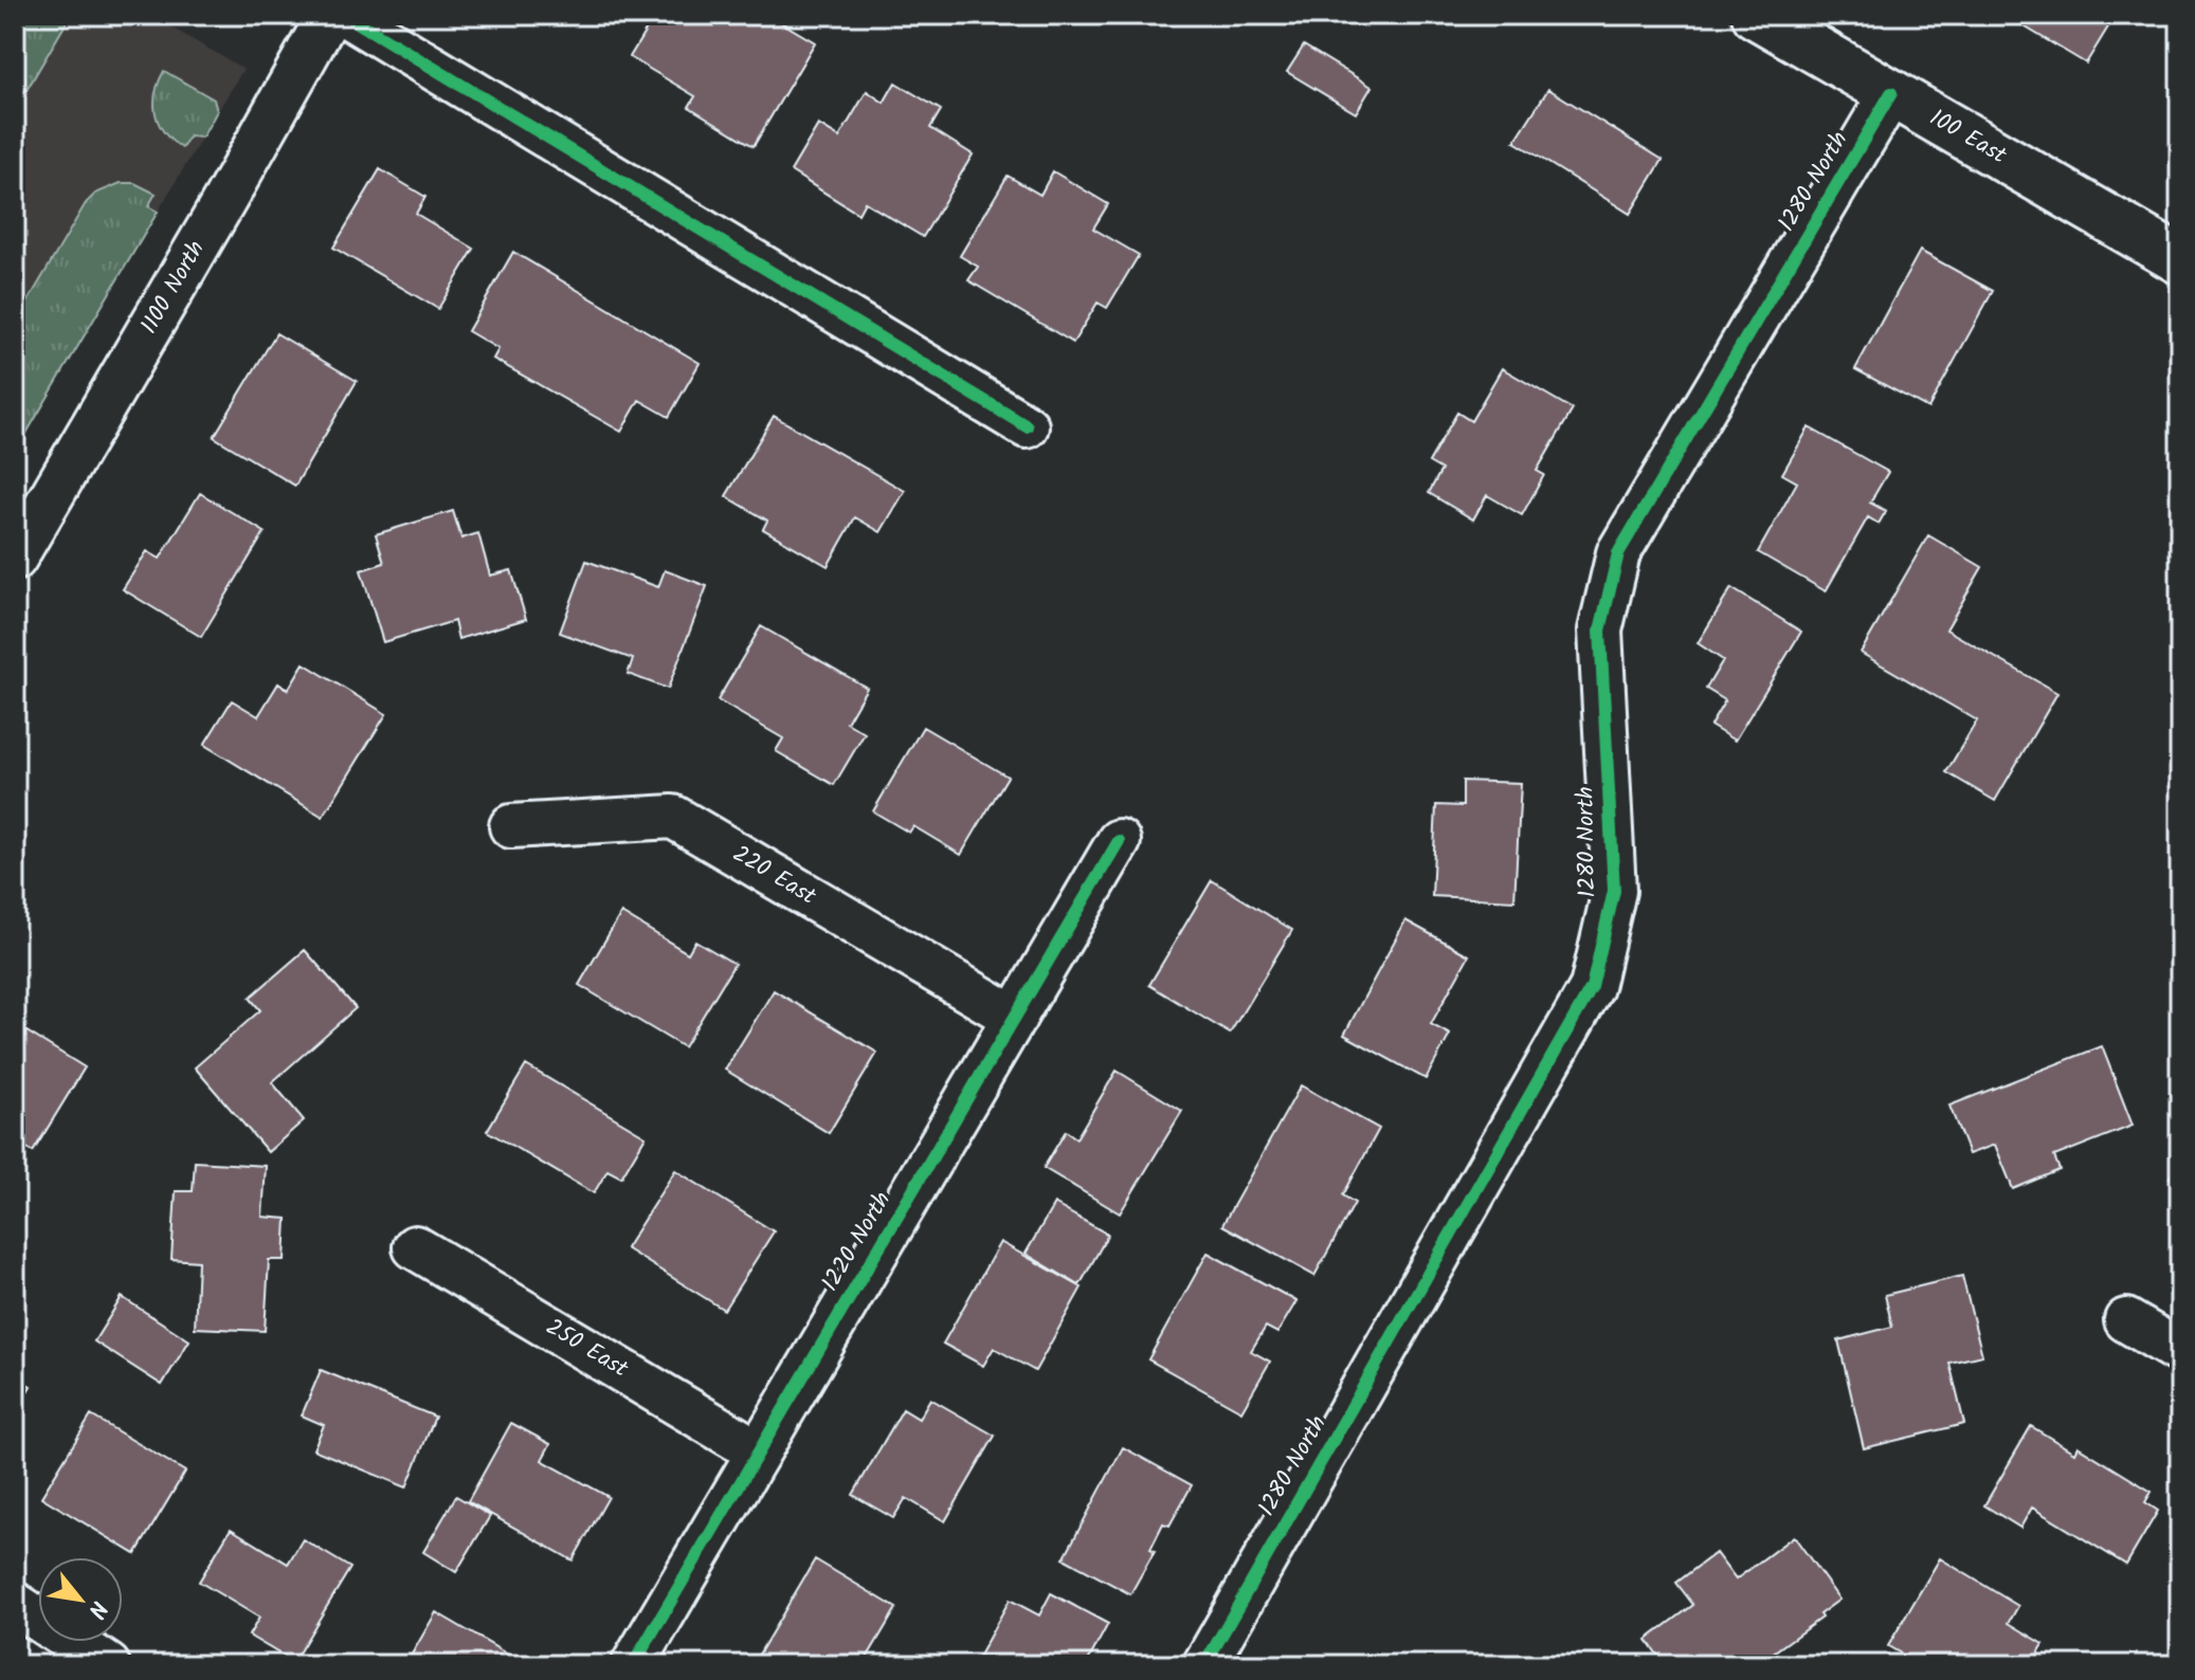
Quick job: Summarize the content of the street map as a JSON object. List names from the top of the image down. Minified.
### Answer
{"streets":{"main road":["100 East"],"street":["1280 North","1100 North","220 East","1220 North","250 East"]},"crossings":[["100 East","1280 North"],["220 East","1220 North"],["1220 North","250 East"]],"north":"bottom right"}
